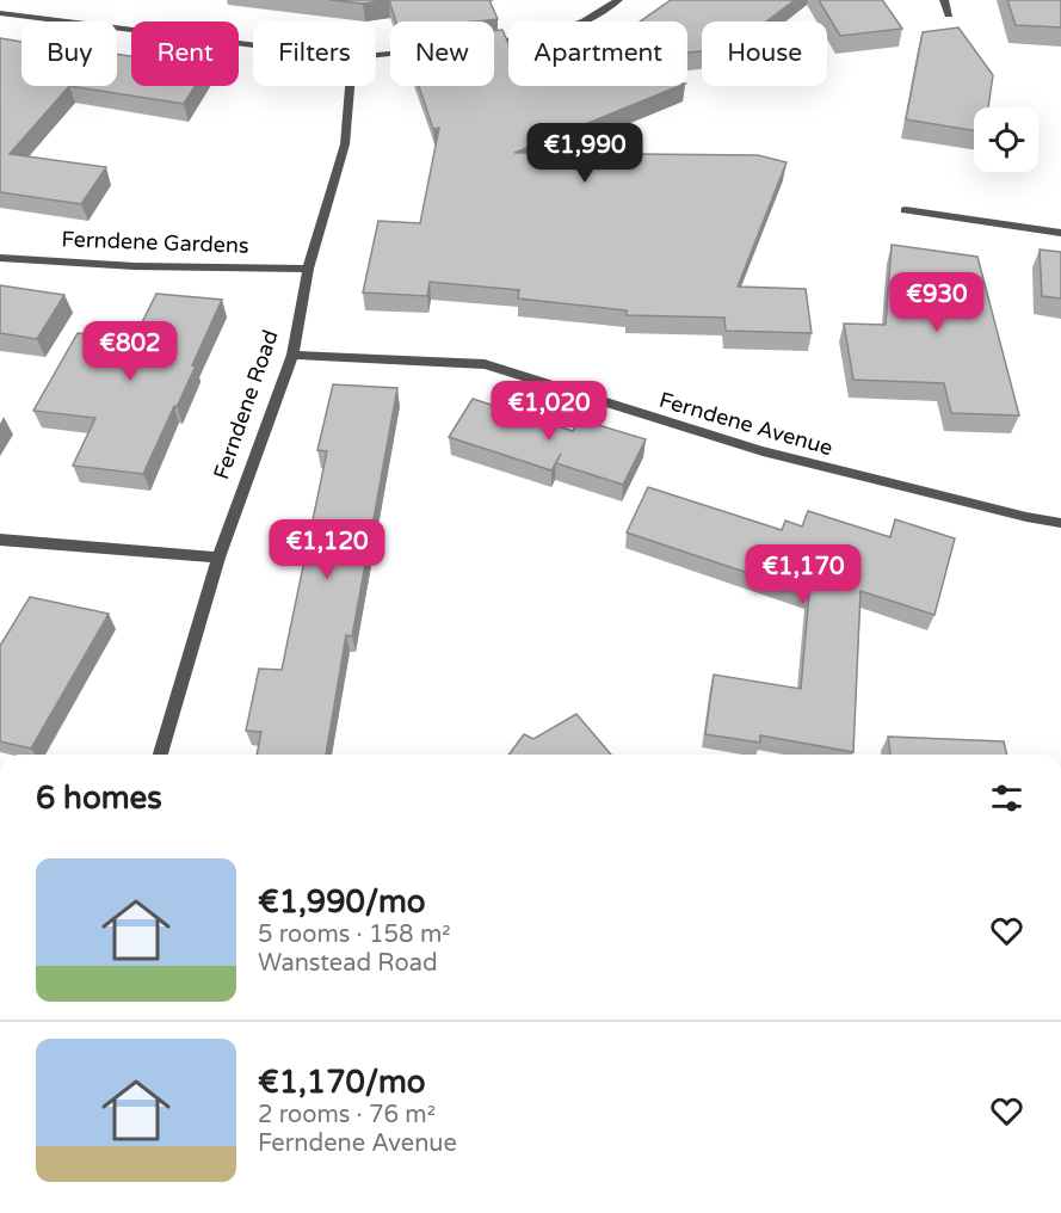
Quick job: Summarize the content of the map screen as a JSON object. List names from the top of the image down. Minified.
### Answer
{"streets":{"street":["Ferndene Gardens","Ferndene Road","Ferndene Avenue"]},"crossings":[["Ferndene Gardens","Ferndene Road"],["Ferndene Road","Ferndene Avenue"]],"page":{"chip":["Buy","Rent","Filters","New","Apartment","House"],"price":["€1,990","€930","€802","€1,020","€1,120","€1,170"],"heading":"6 homes","list":[{"name":"€1,990/mo","note":"5 rooms · 158 m² · Wanstead Road"},{"name":"€1,170/mo","note":"2 rooms · 76 m² · Ferndene Avenue"}]}}
